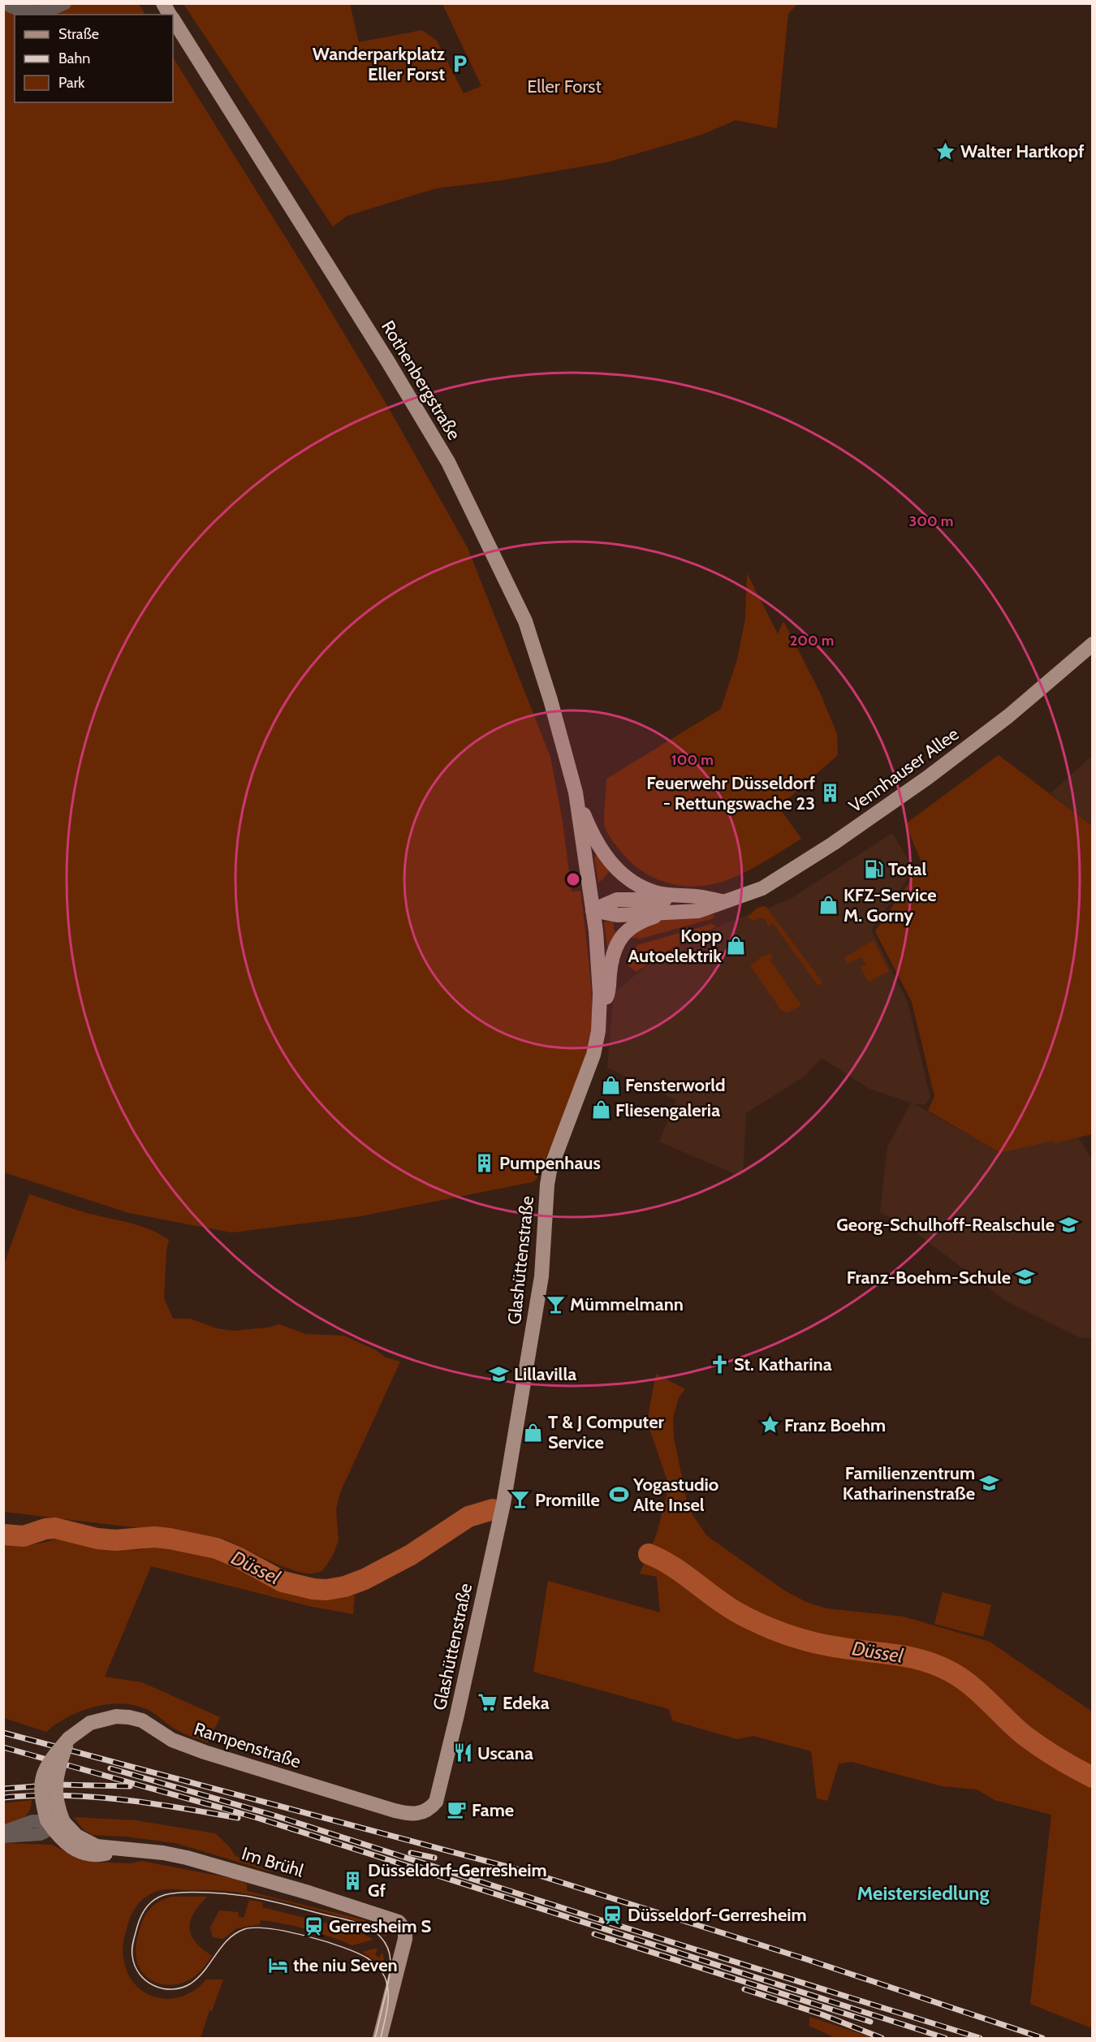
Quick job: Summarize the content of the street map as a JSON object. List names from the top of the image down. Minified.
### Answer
{"streets":{"main road":["Rothenbergstraße","Vennhauser Allee","Glashüttenstraße","Rampenstraße","Im Brühl"]},"crossings":[["Rothenbergstraße","Vennhauser Allee"],["Rothenbergstraße","Glashüttenstraße"],["Vennhauser Allee","Glashüttenstraße"],["Glashüttenstraße","Rampenstraße"],["Rampenstraße","Im Brühl"]],"districts":["Meistersiedlung"],"water":["Düssel"],"parks":["Eller Forst"],"places":{"parking":["Wanderparkplatz Eller Forst"],"place":["Walter Hartkopf","Franz Boehm"],"building":["Feuerwehr Düsseldorf - Rettungswache 23","Pumpenhaus","Düsseldorf-Gerresheim Gf"],"fuel station":["Total"],"shop":["KFZ-Service M. Gorny","Kopp Autoelektrik","Fensterworld","Fliesengaleria","T & J Computer Service"],"school or university":["Georg-Schulhoff-Realschule","Franz-Boehm-Schule","Lillavilla","Familienzentrum Katharinenstraße"],"bar":["Mümmelmann","Promille"],"church":["St. Katharina"],"sports":["Yogastudio Alte Insel"],"supermarket":["Edeka"],"restaurant":["Uscana"],"cafe":["Fame"],"station":["Düsseldorf-Gerresheim","Gerresheim S"],"hotel":["the niu Seven"]},"legend":["Straße","Bahn","Park"],"rings":["300 m","200 m","100 m"]}
